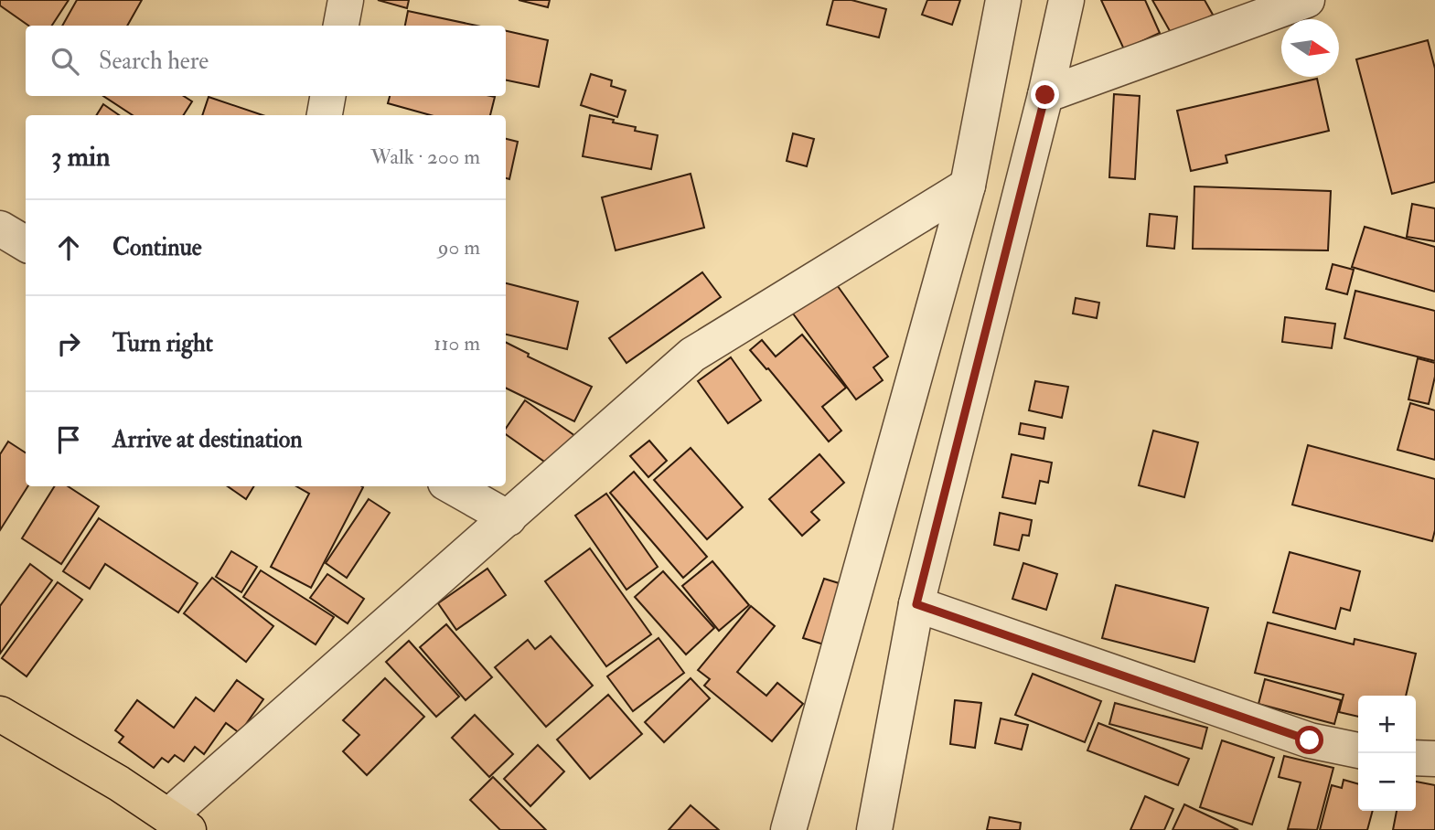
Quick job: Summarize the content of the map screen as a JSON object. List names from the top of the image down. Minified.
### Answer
{"north":"right","page":{"search":"Search here","heading":["3 min","Walk · 200 m"],"list":[["Continue","90 m"],["Turn right","110 m"],"Arrive at destination"],"map_buttons":["+","−"]}}
